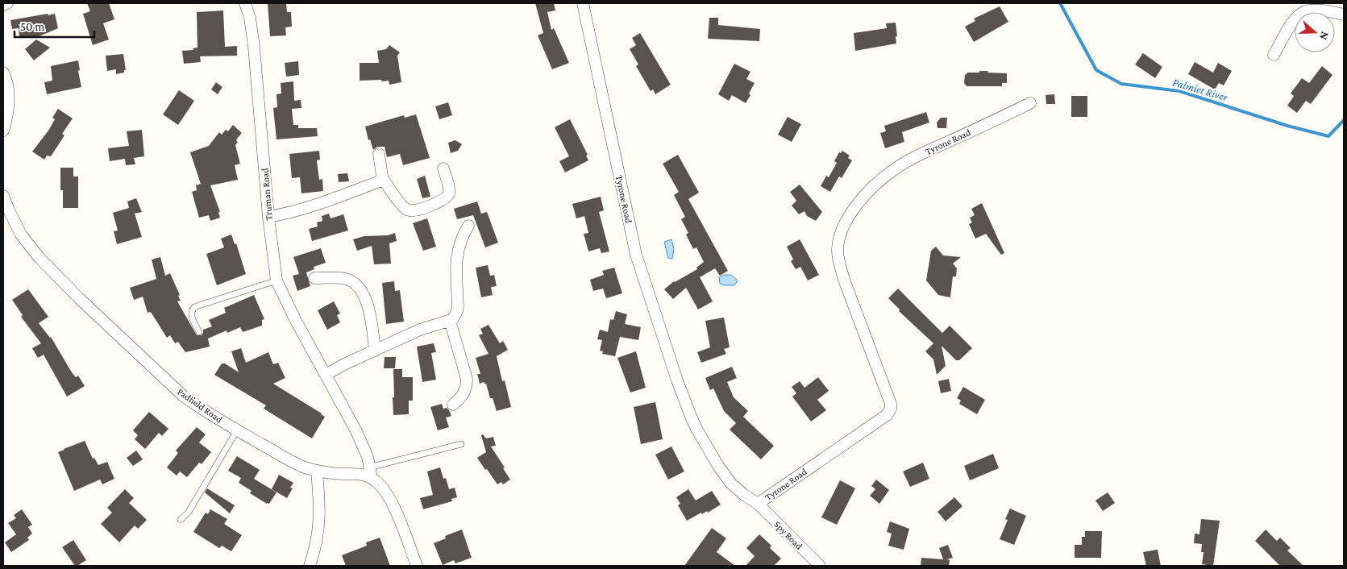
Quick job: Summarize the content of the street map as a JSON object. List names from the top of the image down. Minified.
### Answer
{"streets":{"street":["Tyrone Road","Truman Road","Padfield Road","Spy Road"]},"crossings":[["Tyrone Road","Spy Road"],["Truman Road","Padfield Road"]],"water":["Palmiet River"],"scale_bar":"50 m","north":"right"}
